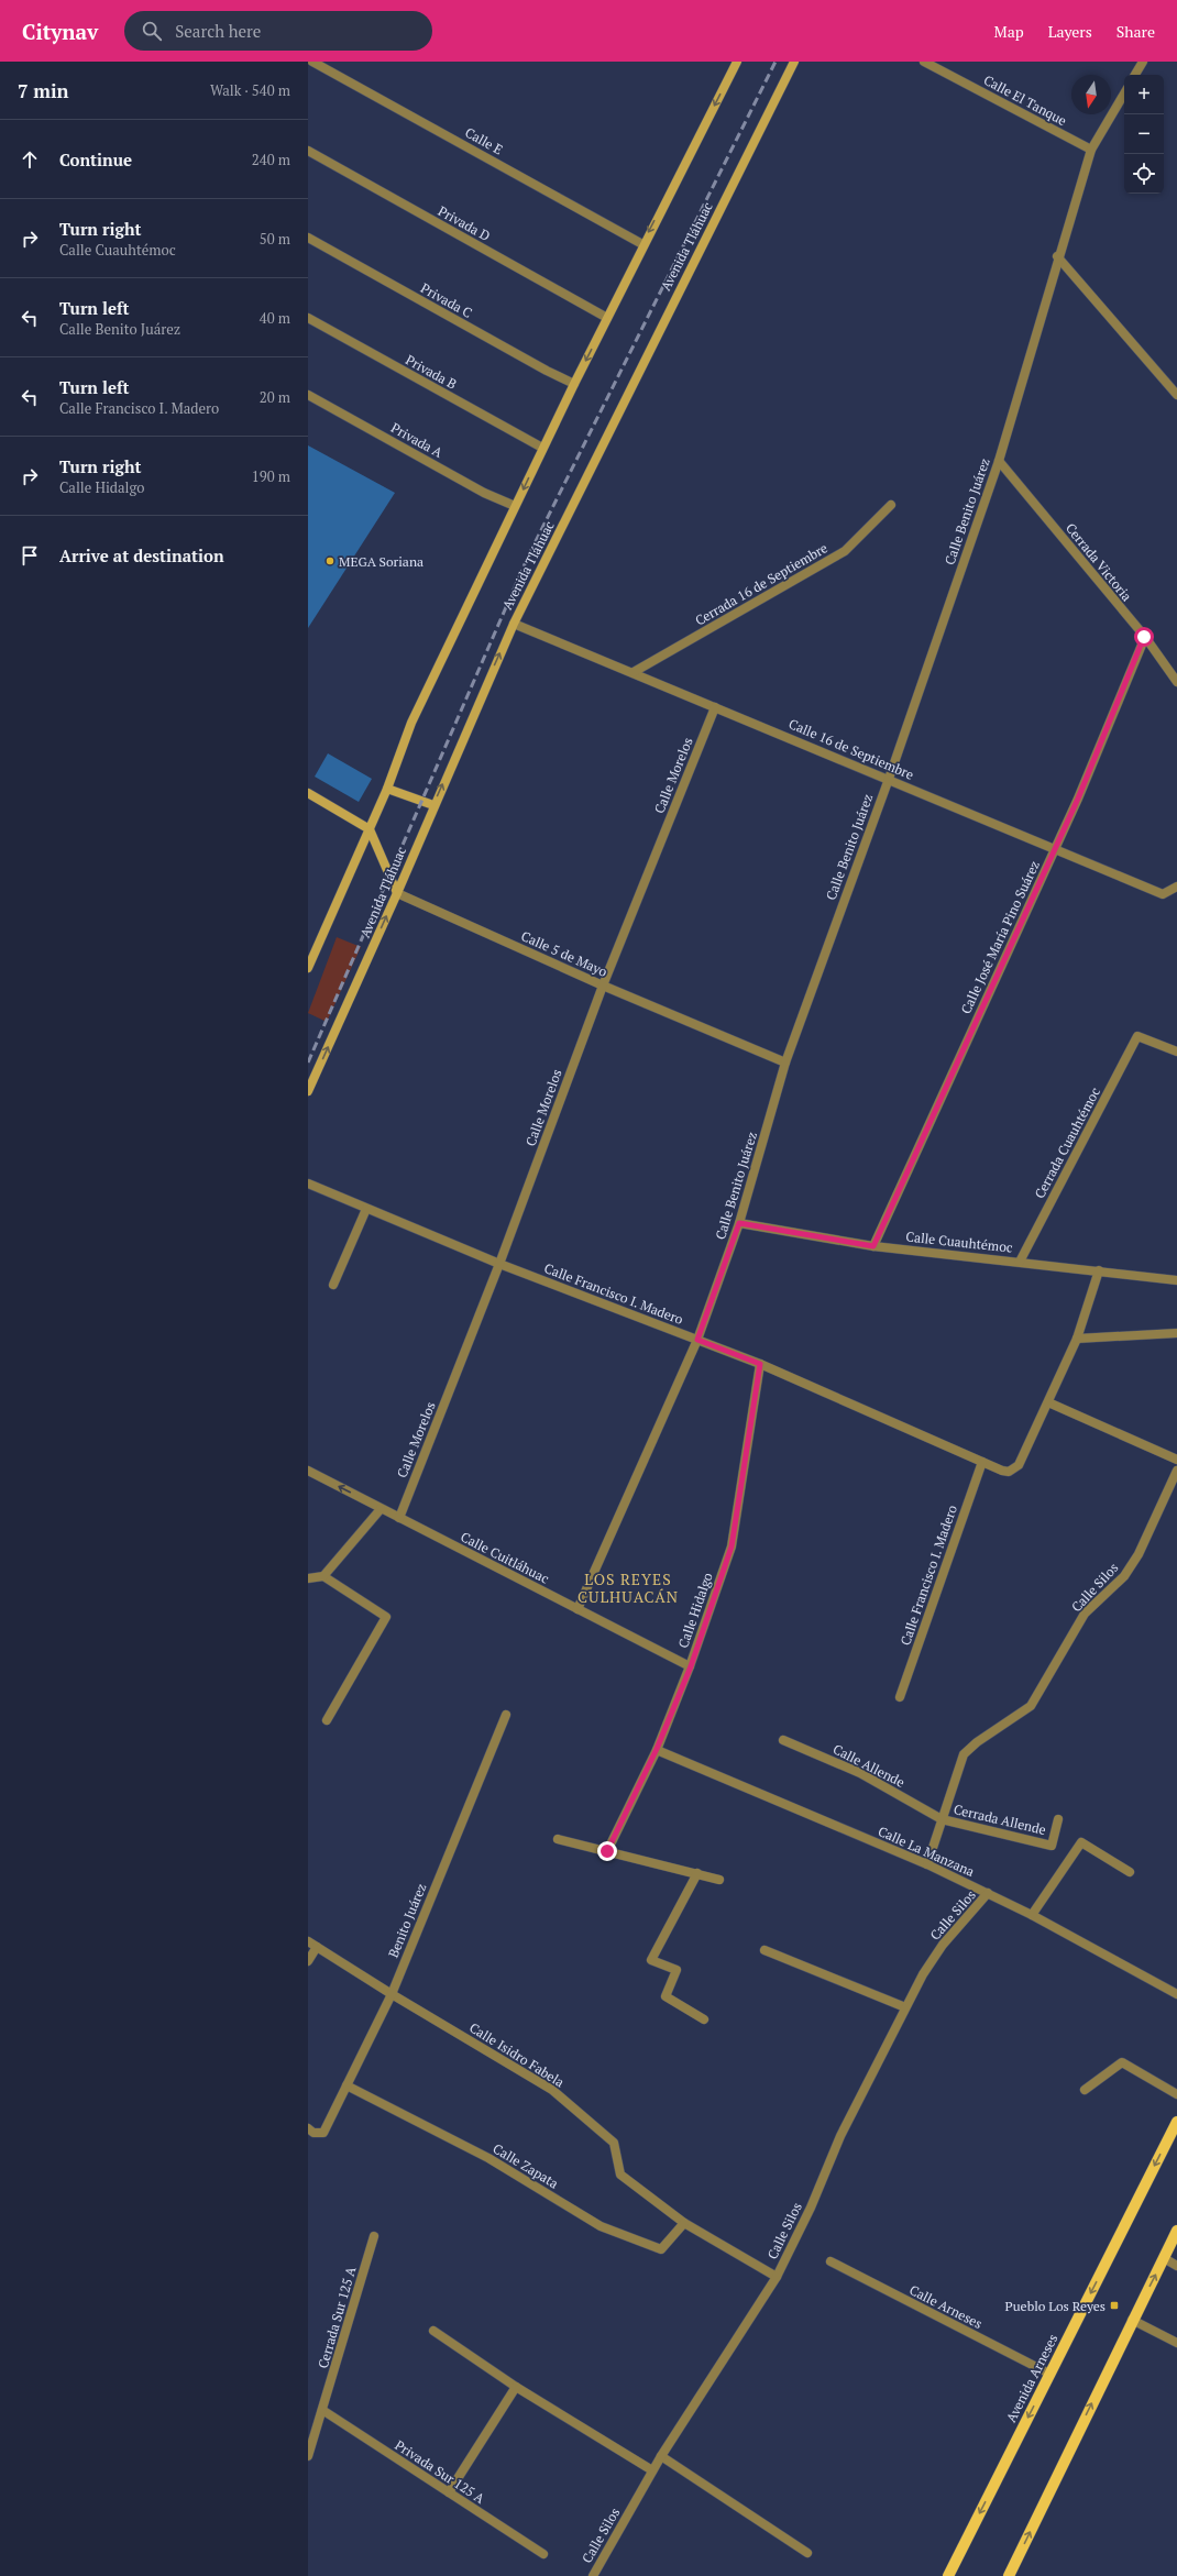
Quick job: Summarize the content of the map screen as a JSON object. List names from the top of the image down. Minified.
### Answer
{"streets":{"main road":["Avenida Tláhuac","Avenida Arneses"],"street":["Calle El Tanque","Calle E","Privada D","Privada C","Privada B","Privada A","Calle Benito Juárez","Cerrada Victoria","Cerrada 16 de Septiembre","Calle 16 de Septiembre","Calle Morelos","Calle José María Pino Suárez","Calle 5 de Mayo","Cerrada Cuauhtémoc","Calle Cuauhtémoc","Calle Francisco I. Madero","Calle Cuitláhuac","Calle Silos","Calle Hidalgo","Calle Allende","Cerrada Allende","Calle La Manzana","Benito Juárez","Calle Isidro Fabela","Calle Zapata","Calle Arneses","Cerrada Sur 125 A","Privada Sur 125 A"]},"crossings":[["Calle El Tanque","Calle Benito Juárez"],["Avenida Tláhuac","Calle 16 de Septiembre"],["Avenida Tláhuac","Calle 5 de Mayo"],["Calle Benito Juárez","Cerrada Victoria"],["Calle Benito Juárez","Calle 16 de Septiembre"],["Calle Benito Juárez","Calle 5 de Mayo"],["Calle Benito Juárez","Calle Cuauhtémoc"],["Calle Benito Juárez","Calle Francisco I. Madero"],["Calle Benito Juárez","Calle Cuitláhuac"],["Cerrada Victoria","Calle José María Pino Suárez"],["Cerrada 16 de Septiembre","Calle 16 de Septiembre"],["Calle 16 de Septiembre","Calle Morelos"],["Calle 16 de Septiembre","Calle José María Pino Suárez"],["Calle Morelos","Calle 5 de Mayo"],["Calle Morelos","Calle Francisco I. Madero"],["Calle Morelos","Calle Cuitláhuac"],["Calle José María Pino Suárez","Calle Cuauhtémoc"],["Cerrada Cuauhtémoc","Calle Cuauhtémoc"],["Calle Cuauhtémoc","Calle Francisco I. Madero"],["Calle Francisco I. Madero","Calle Hidalgo"],["Calle Cuitláhuac","Calle Hidalgo"],["Calle Silos","Calle Allende"],["Calle Silos","Cerrada Allende"],["Calle Silos","Calle La Manzana"],["Calle Silos","Calle Isidro Fabela"],["Calle Hidalgo","Calle La Manzana"],["Calle Allende","Cerrada Allende"],["Benito Juárez","Calle Isidro Fabela"],["Benito Juárez","Calle Zapata"],["Calle Isidro Fabela","Calle Zapata"],["Calle Arneses","Avenida Arneses"],["Cerrada Sur 125 A","Privada Sur 125 A"]],"districts":["LOS REYES CULHUACÁN"],"places":{"other":["MEGA Soriana"],"transit":["Pueblo Los Reyes"]},"north":"bottom","page":{"header":"Citynav","search":"Search here","nav":["Map","Layers","Share"],"heading":["7 min","Walk · 540 m"],"map_buttons":["+","−"],"list":[["Continue","240 m"],["Turn right","Calle Cuauhtémoc","50 m"],["Turn left","Calle Benito Juárez","40 m"],["Turn left","Calle Francisco I. Madero","20 m"],["Turn right","Calle Hidalgo","190 m"],"Arrive at destination"]}}
